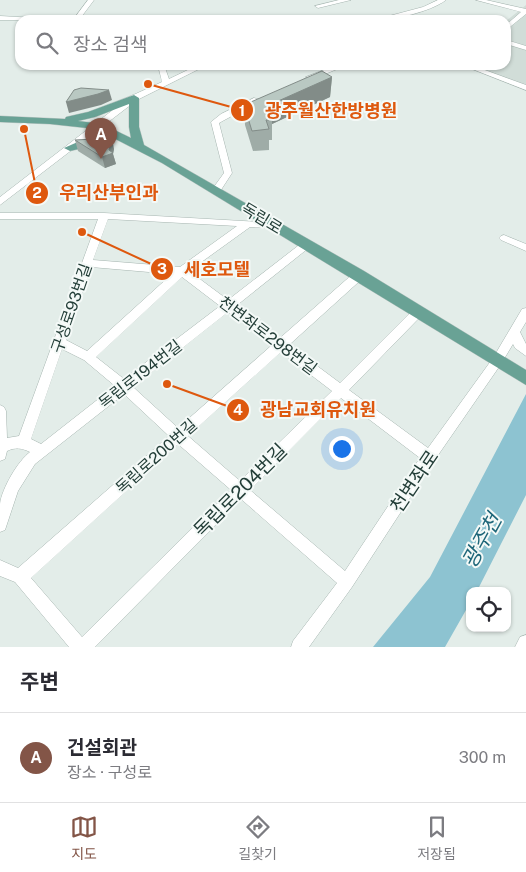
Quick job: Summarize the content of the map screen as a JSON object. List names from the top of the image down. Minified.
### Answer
{"streets":{"main road":["독립로"],"street":["구성로93번길","천변좌로298번길","독립로194번길","독립로200번길","천변좌로","독립로204번길"]},"crossings":[["독립로","독립로194번길"],["독립로","독립로200번길"],["독립로","천변좌로"],["독립로","독립로204번길"],["천변좌로298번길","독립로194번길"],["천변좌로298번길","독립로200번길"],["천변좌로298번길","천변좌로"],["천변좌로298번길","독립로204번길"]],"water":["광주천"],"places":["광주월산한방병원","우리산부인과","세호모텔","광남교회유치원"],"page":{"search":"장소 검색","pins":"A","heading":"주변","list":[{"mark":"A","name":"건설회관","note":"장소 · 구성로","value":"300 m"}],"nav":["지도","길찾기","저장됨"]}}
